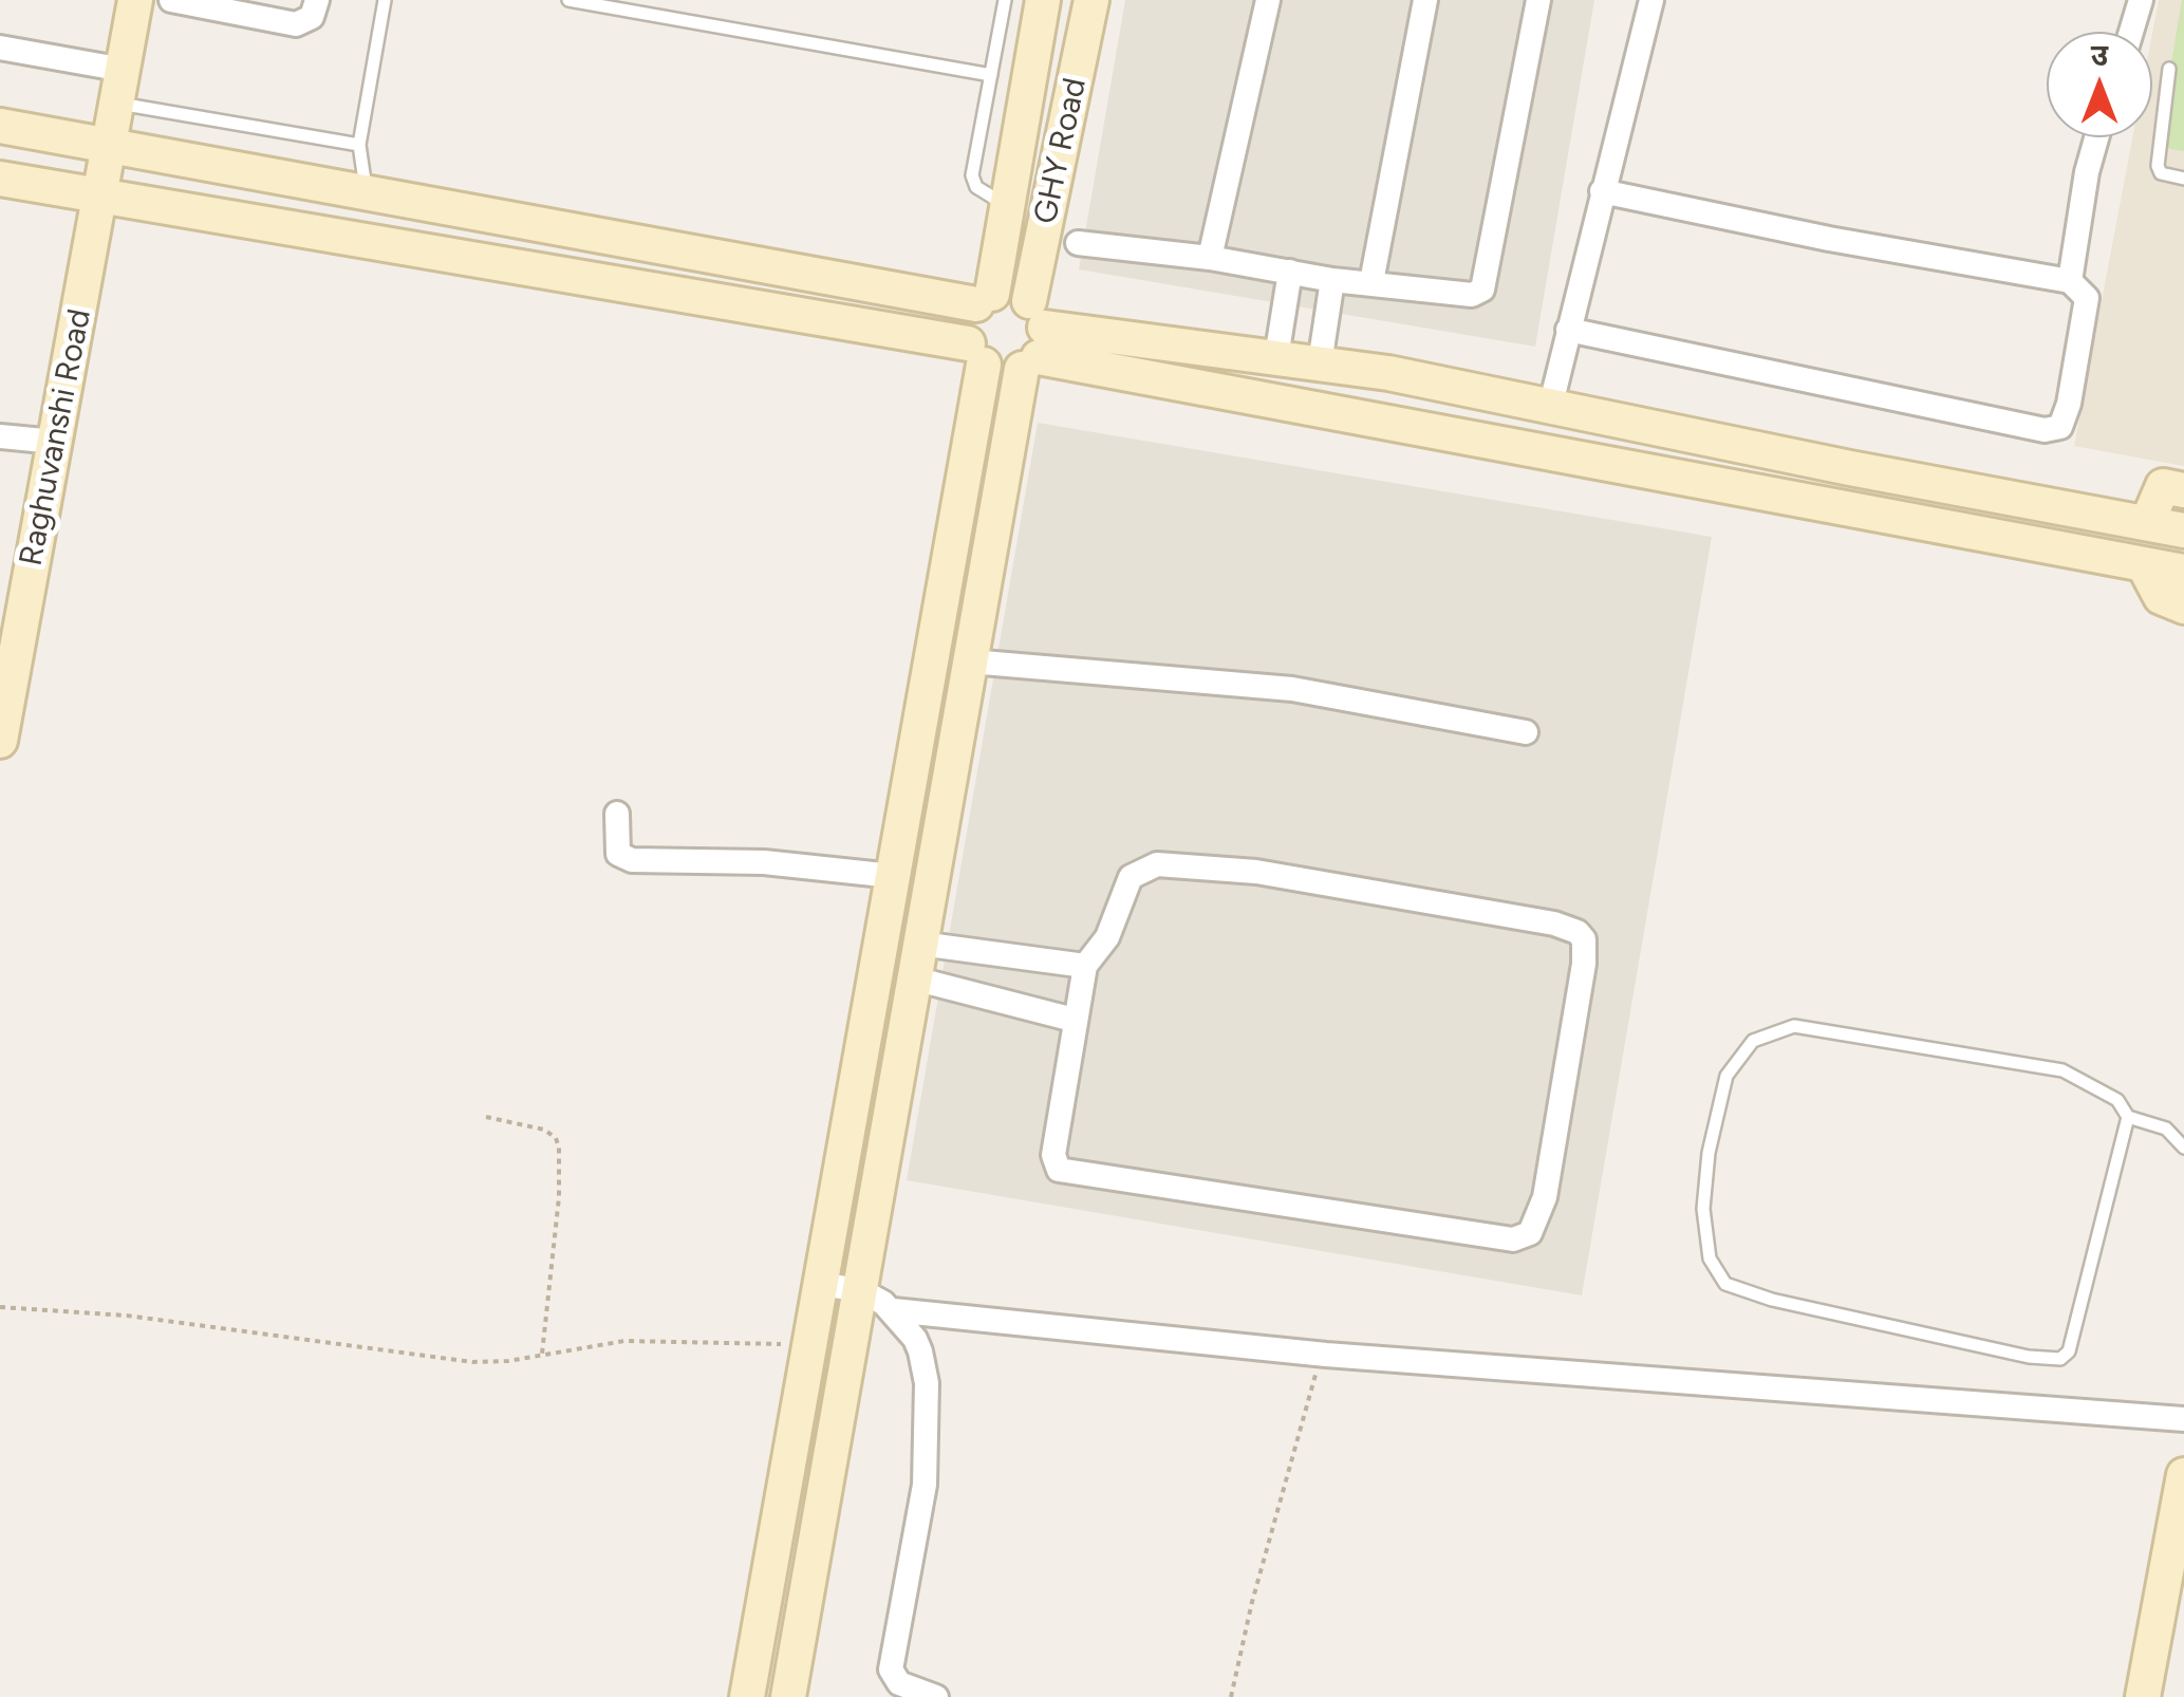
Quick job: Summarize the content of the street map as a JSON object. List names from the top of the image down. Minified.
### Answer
{"streets":{"street":["GHY Road","Raghuvanshi Road"]},"north":"top"}
